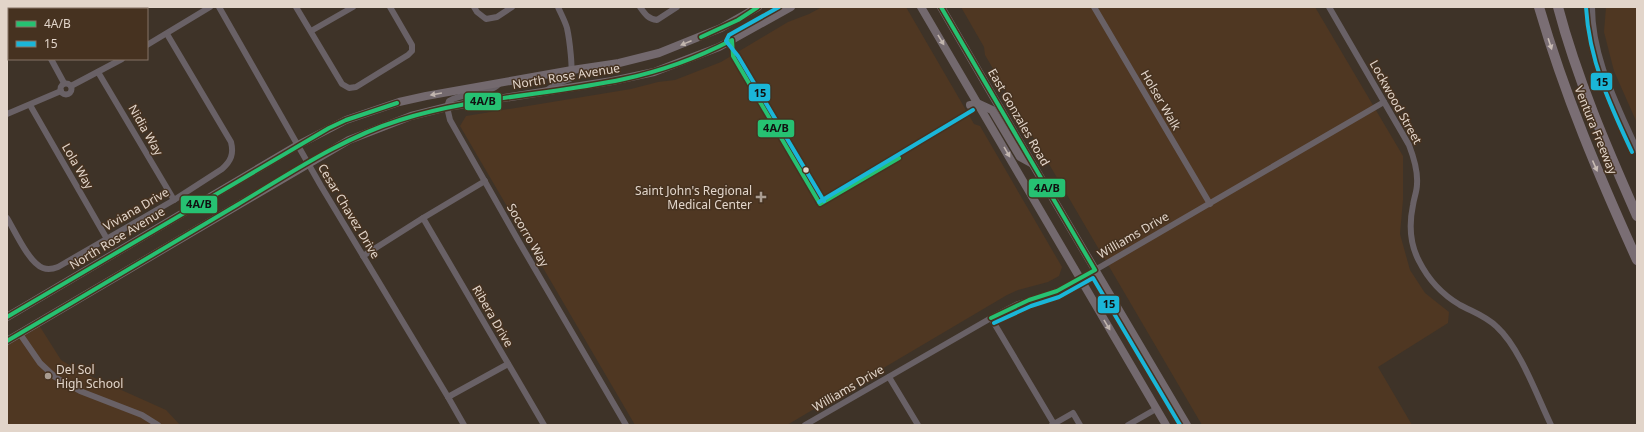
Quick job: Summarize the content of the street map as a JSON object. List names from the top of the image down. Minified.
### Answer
{"streets":{"highway":["Ventura Freeway"],"main road":["North Rose Avenue","East Gonzales Road"],"street":["Holser Walk","Lockwood Street","Nidia Way","Lola Way","Viviana Drive","Cesar Chavez Drive","Socorro Way","Williams Drive","Ribera Drive"]},"crossings":[["North Rose Avenue","Cesar Chavez Drive"],["North Rose Avenue","Socorro Way"],["Holser Walk","Williams Drive"],["Lockwood Street","Williams Drive"],["East Gonzales Road","Williams Drive"],["Nidia Way","Viviana Drive"],["Lola Way","Viviana Drive"]],"places":{"health":["Saint John's Regional Medical Center"],"other":["Del Sol High School"]},"lines":["transit line 4A/B","transit line 15"],"legend":["4A/B","15"]}
